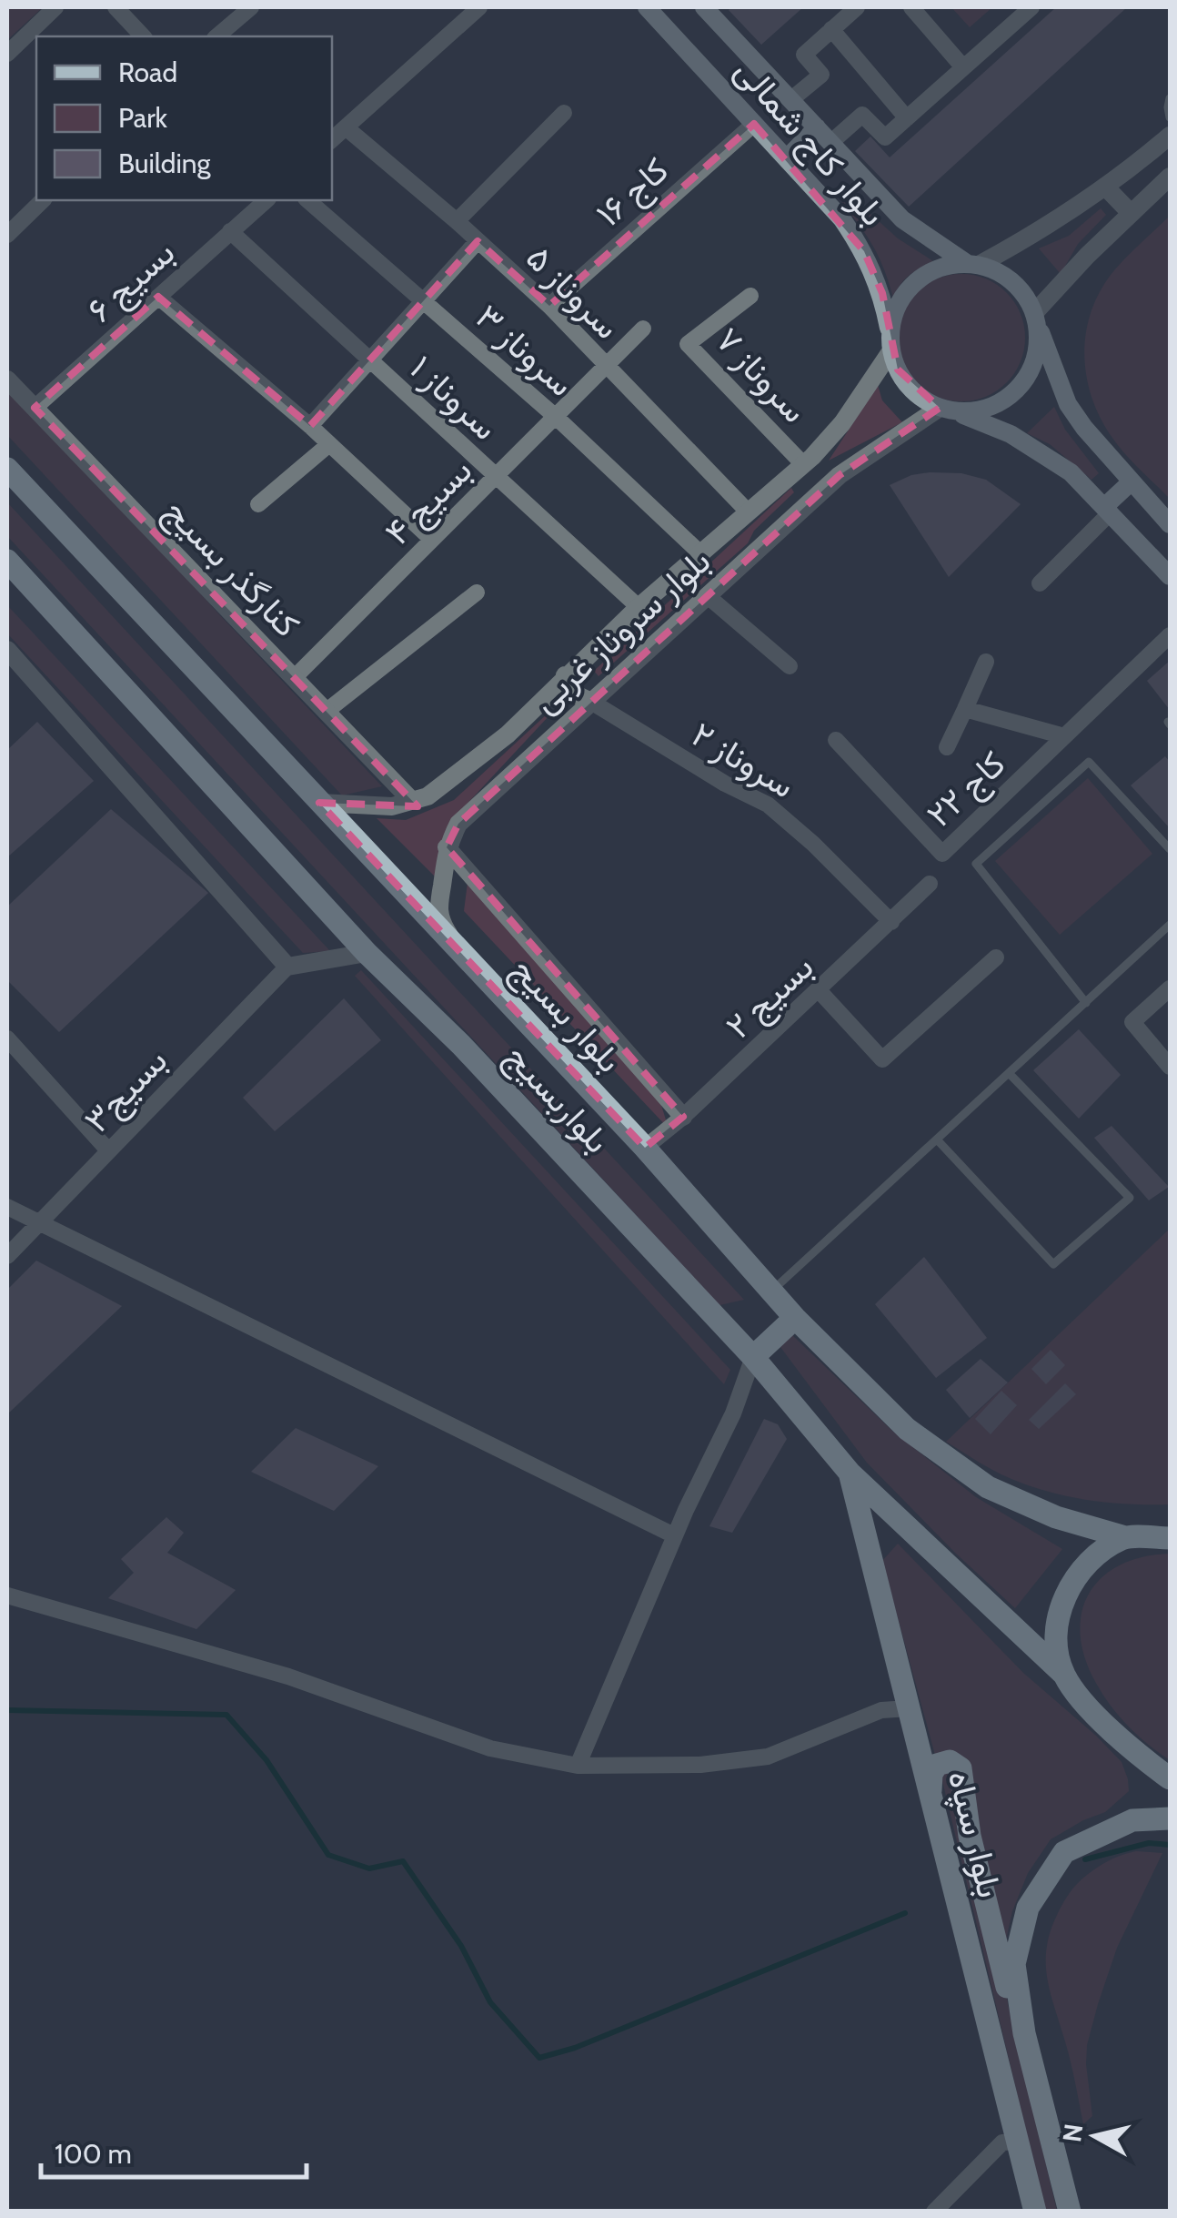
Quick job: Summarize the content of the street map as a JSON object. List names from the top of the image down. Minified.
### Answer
{"streets":{"main road":["بلوار کاج شمالی","بلوار بسیج","بلواربسیج","بلوار سپاه"],"street":["کاج ۱۶","بسیج ۶","سروناز ۵","سروناز ۳","سروناز ۷","سروناز ۱","بسیج ۴","کنارگذر بسیج","بلوار سروناز غربی","سروناز ۲","کاج ۲۲","بسیج ۲","بسیج۳"]},"crossings":[["بلوار کاج شمالی","کاج ۱۶"],["بلوار کاج شمالی","بلوار سروناز غربی"],["کاج ۱۶","سروناز ۵"],["بسیج ۶","سروناز ۱"],["بسیج ۶","کنارگذر بسیج"],["سروناز ۵","بسیج ۴"],["سروناز ۵","بلوار سروناز غربی"],["سروناز ۳","بسیج ۴"],["سروناز ۳","بلوار سروناز غربی"],["سروناز ۷","بلوار سروناز غربی"],["سروناز ۱","بسیج ۴"],["سروناز ۱","بلوار سروناز غربی"],["بسیج ۴","کنارگذر بسیج"],["کنارگذر بسیج","بلوار سروناز غربی"],["بلوار سروناز غربی","سروناز ۲"],["بلوار سروناز غربی","بلوار بسیج"],["سروناز ۲","بسیج ۲"],["بسیج ۲","بلوار بسیج"],["بلواربسیج","بلوار سپاه"]],"legend":["Road","Park","Building"],"scale_bar":"100 m","north":"left"}
